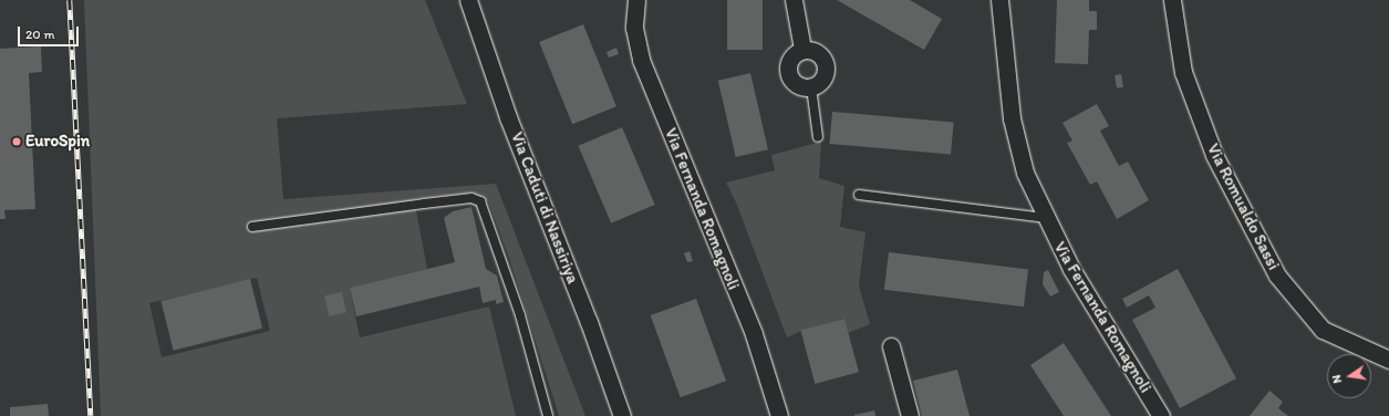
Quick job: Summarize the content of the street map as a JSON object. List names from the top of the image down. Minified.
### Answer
{"streets":{"street":["Via Romualdo Sassi","Via Caduti di Nassiriya","Via Fernanda Romagnoli"]},"places":["EuroSpin"],"scale_bar":"20 m","north":"left"}
